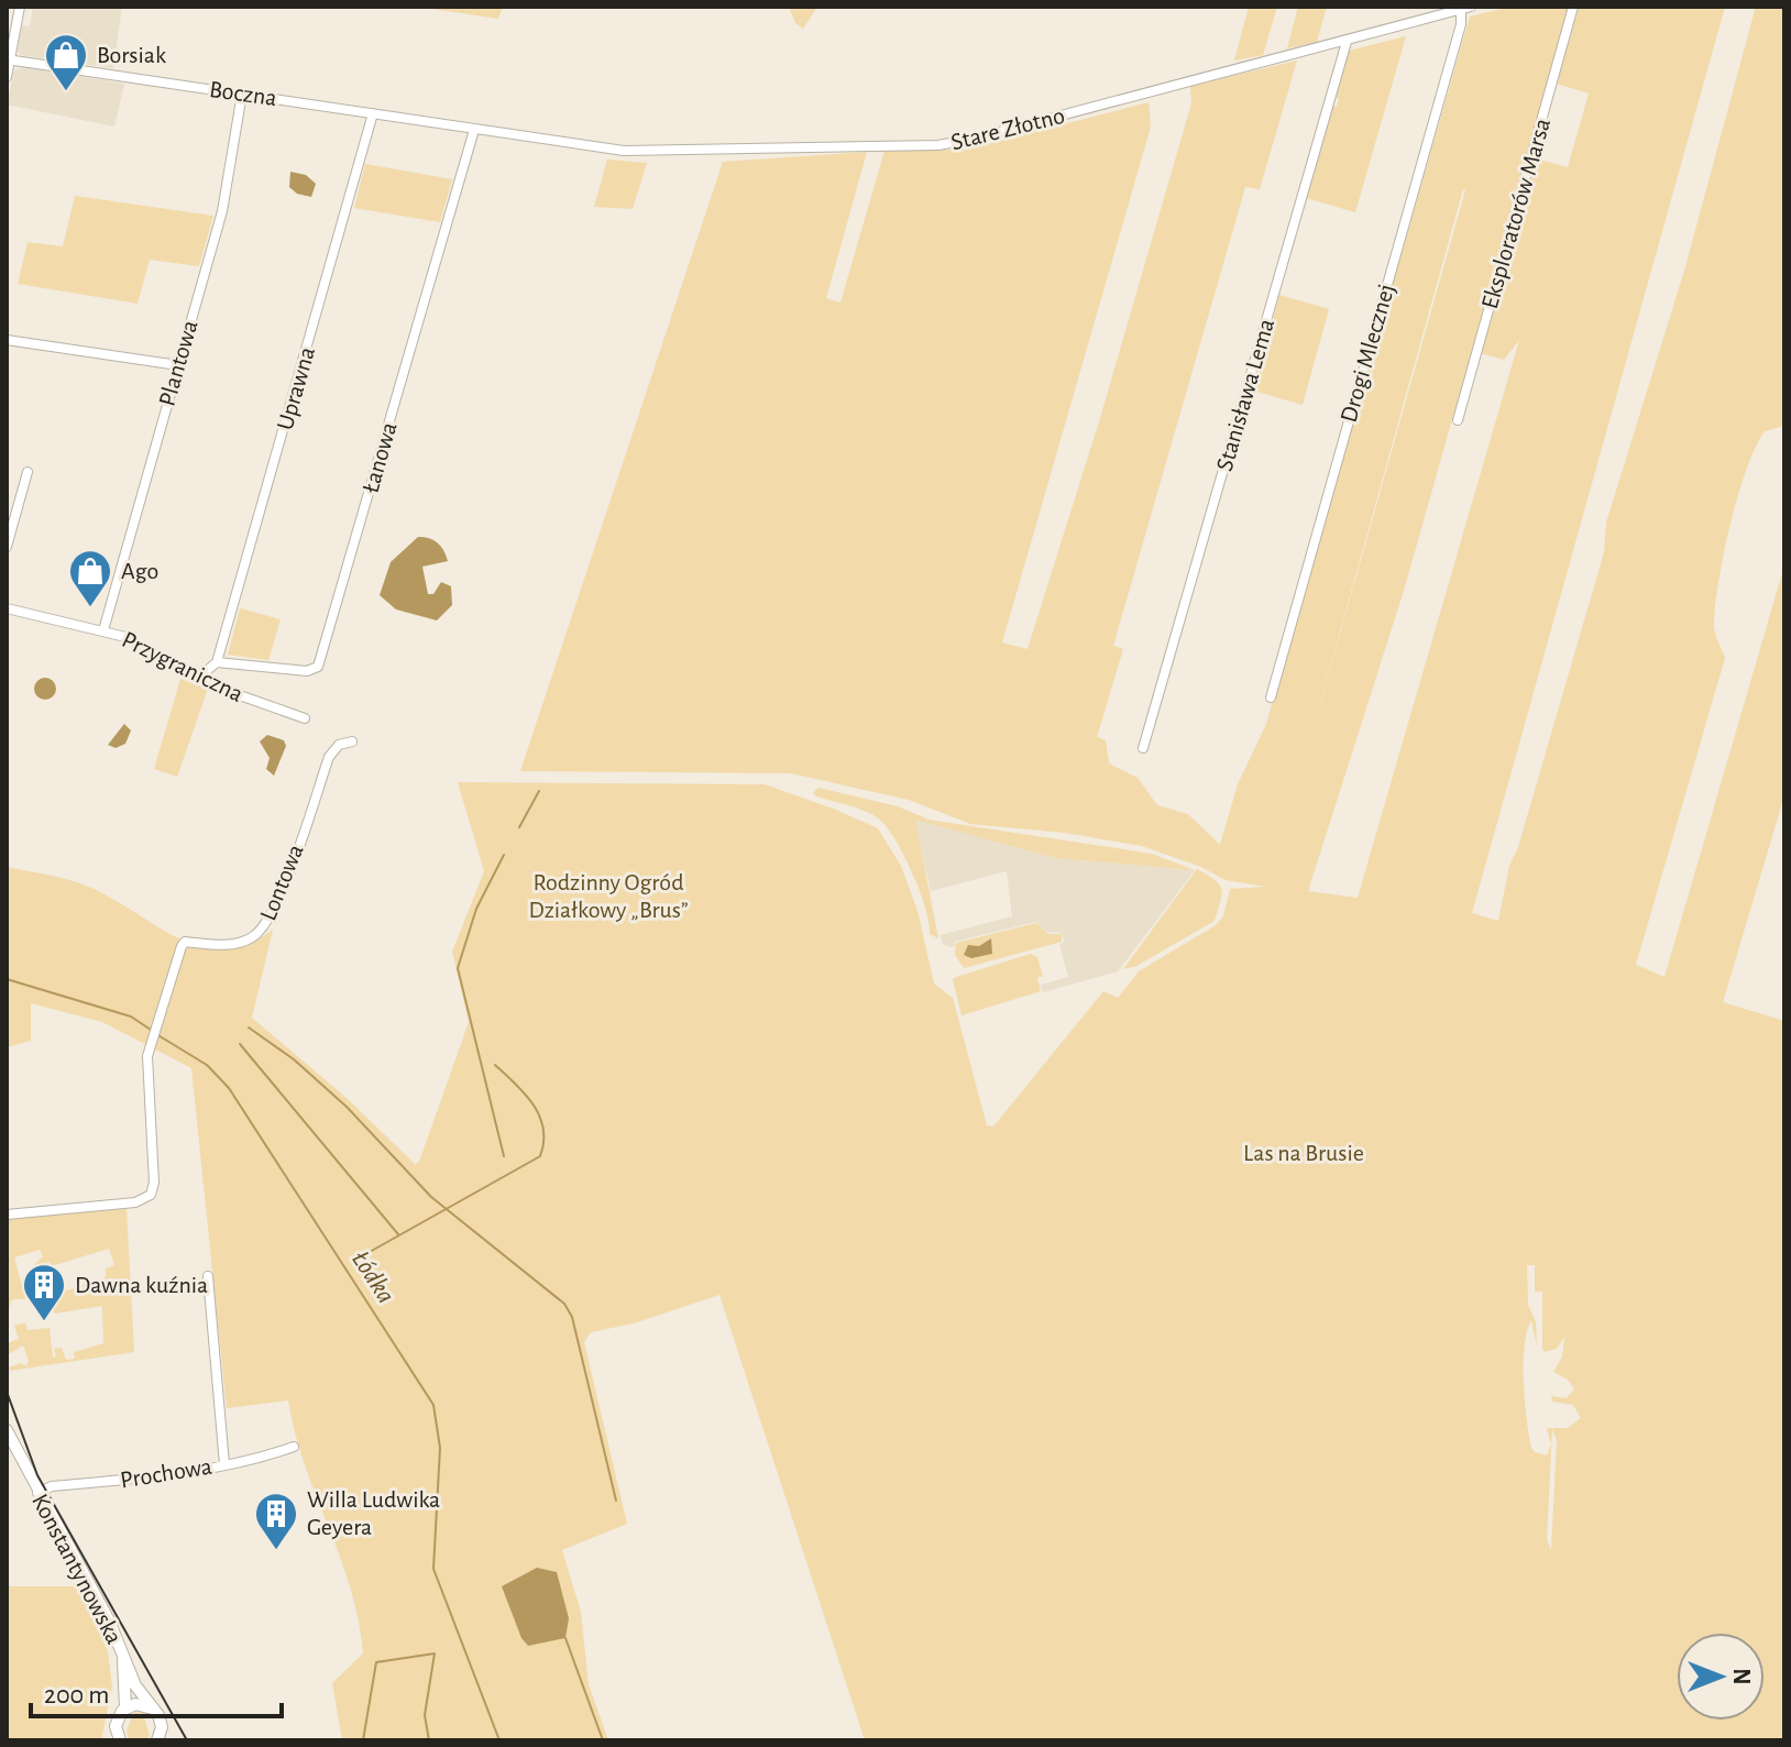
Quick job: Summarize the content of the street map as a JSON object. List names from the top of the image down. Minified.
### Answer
{"streets":{"main road":["Konstantynowska"],"street":["Boczna","Stare Złotno","Eksploratorów Marsa","Drogi Mlecznej","Plantowa","Uprawna","Stanisława Lema","Łanowa","Przygraniczna","Lontowa","Prochowa"]},"crossings":[["Boczna","Stare Złotno"],["Boczna","Plantowa"],["Boczna","Uprawna"],["Boczna","Łanowa"],["Stare Złotno","Drogi Mlecznej"],["Stare Złotno","Stanisława Lema"],["Stare Złotno","Łanowa"],["Plantowa","Przygraniczna"],["Uprawna","Łanowa"],["Prochowa","Konstantynowska"]],"water":["Łódka"],"parks":["Rodzinny Ogród Działkowy „Brus”","Las na Brusie"],"places":{"shop":["Borsiak","Ago"],"building":["Dawna kuźnia","Willa Ludwika Geyera"]},"scale_bar":"200 m","north":"right"}
